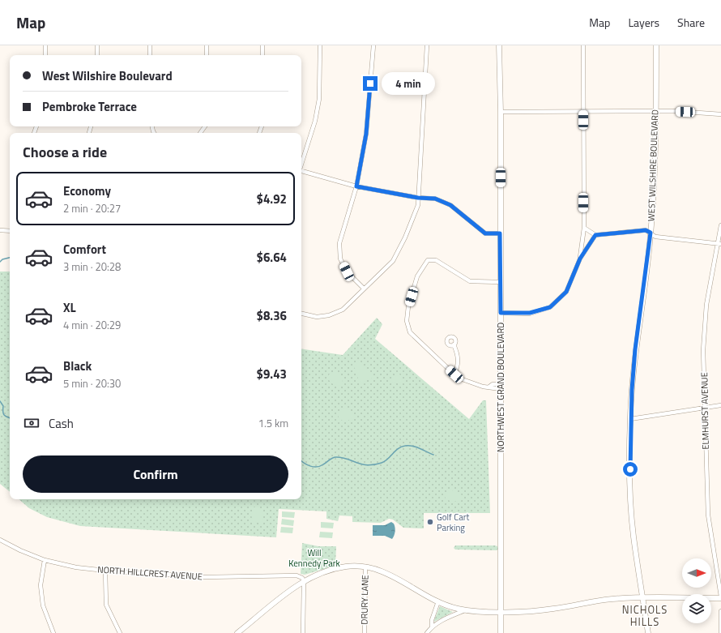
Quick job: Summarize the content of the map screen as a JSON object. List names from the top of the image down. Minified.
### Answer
{"streets":{"street":["WEST WILSHIRE BOULEVARD","NORTHWEST GRAND BOULEVARD","ELMHURST AVENUE","NORTH HILLCREST AVENUE","DRURY LANE"]},"districts":["NICHOLS HILLS"],"parks":["Will Kennedy Park"],"places":["Golf Cart Parking"],"north":"right","page":{"header":"Map","nav":["Map","Layers","Share"],"banner":["West Wilshire Boulevard","Pembroke Terrace"],"bubble":"4 min","heading":"Choose a ride","list":[{"name":"Economy","note":"2 min · 20:27","value":"$4.92"},{"name":"Comfort","note":"3 min · 20:28","value":"$6.64"},{"name":"XL","note":"4 min · 20:29","value":"$8.36"},{"name":"Black","note":"5 min · 20:30","value":"$9.43"}],"pay":["Cash","1.5 km"],"buttons":"Confirm"}}
